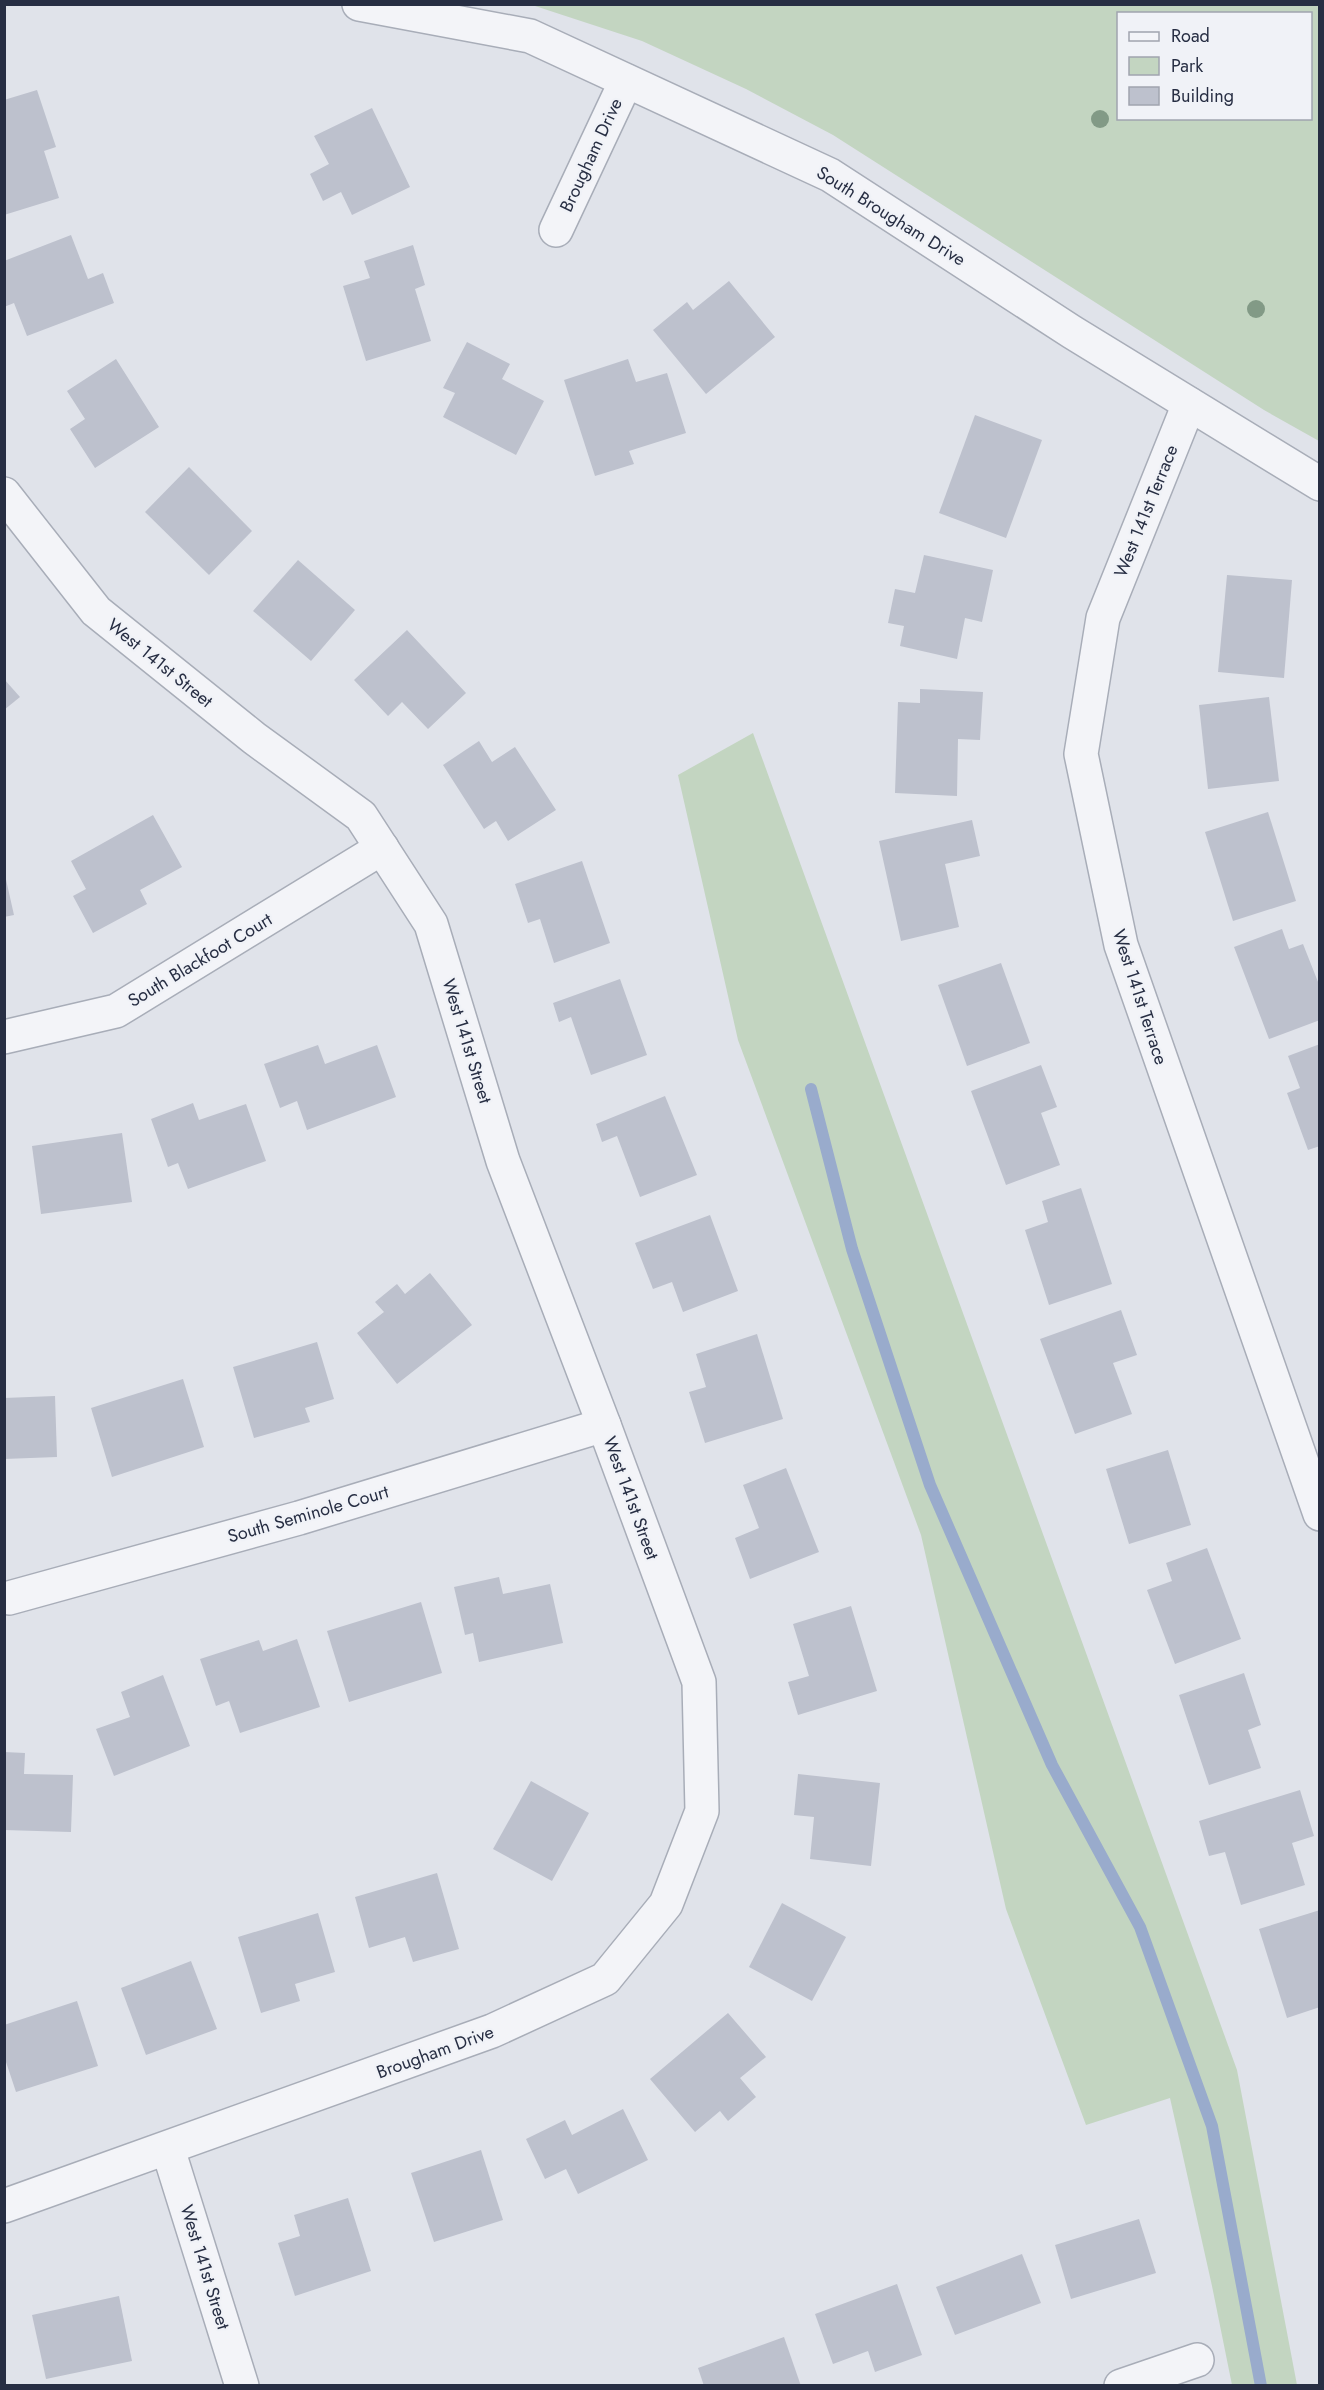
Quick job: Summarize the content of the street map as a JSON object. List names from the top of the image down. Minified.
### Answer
{"streets":{"street":["Brougham Drive","South Brougham Drive","West 141st Terrace","West 141st Street","South Blackfoot Court","South Seminole Court"]},"crossings":[["Brougham Drive","South Brougham Drive"],["Brougham Drive","West 141st Street"],["South Brougham Drive","West 141st Terrace"],["West 141st Street","South Blackfoot Court"],["West 141st Street","South Seminole Court"]],"legend":["Road","Park","Building"]}
